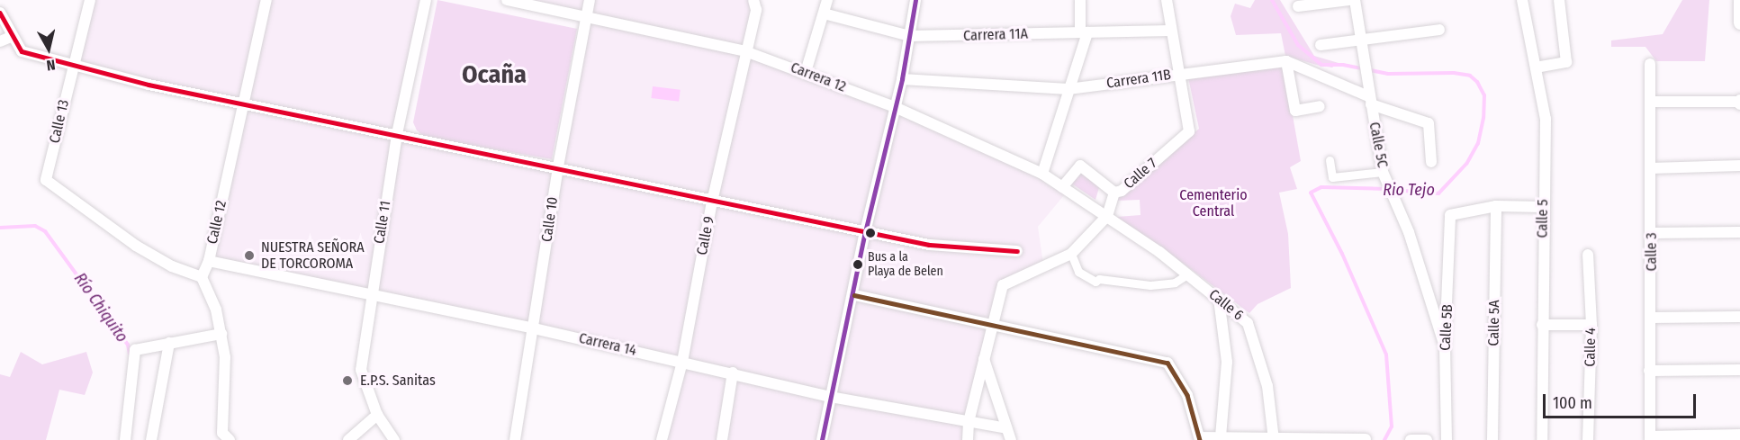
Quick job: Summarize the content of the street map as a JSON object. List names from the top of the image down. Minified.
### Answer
{"streets":{"street":["Carrera 11A","Carrera 12","Carrera 11B","Calle 13","Calle 5C","Calle 7","Calle 5","Calle 10","Calle 12","Calle 11","Calle 9","Calle 3","Calle 6","Calle 5A","Calle 5B","Carrera 14","Calle 4"]},"crossings":[["Carrera 11A","Calle 7"],["Carrera 12","Calle 7"],["Carrera 12","Calle 10"],["Carrera 12","Calle 9"],["Carrera 12","Calle 6"],["Carrera 11B","Calle 5C"],["Carrera 11B","Calle 7"],["Calle 13","Calle 12"],["Calle 5C","Calle 5B"],["Calle 7","Calle 6"],["Calle 7","Carrera 14"],["Calle 10","Carrera 14"],["Calle 12","Carrera 14"],["Calle 11","Carrera 14"],["Calle 9","Carrera 14"],["Calle 5A","Calle 5B"]],"districts":["Ocaña"],"water":["Rio Tejo","Río Chiquito"],"parks":["Cementerio Central"],"places":["NUESTRA SEÑORA DE TORCOROMA","Bus a la Playa de Belen","E.P.S. Sanitas"],"scale_bar":"100 m","north":"bottom"}
